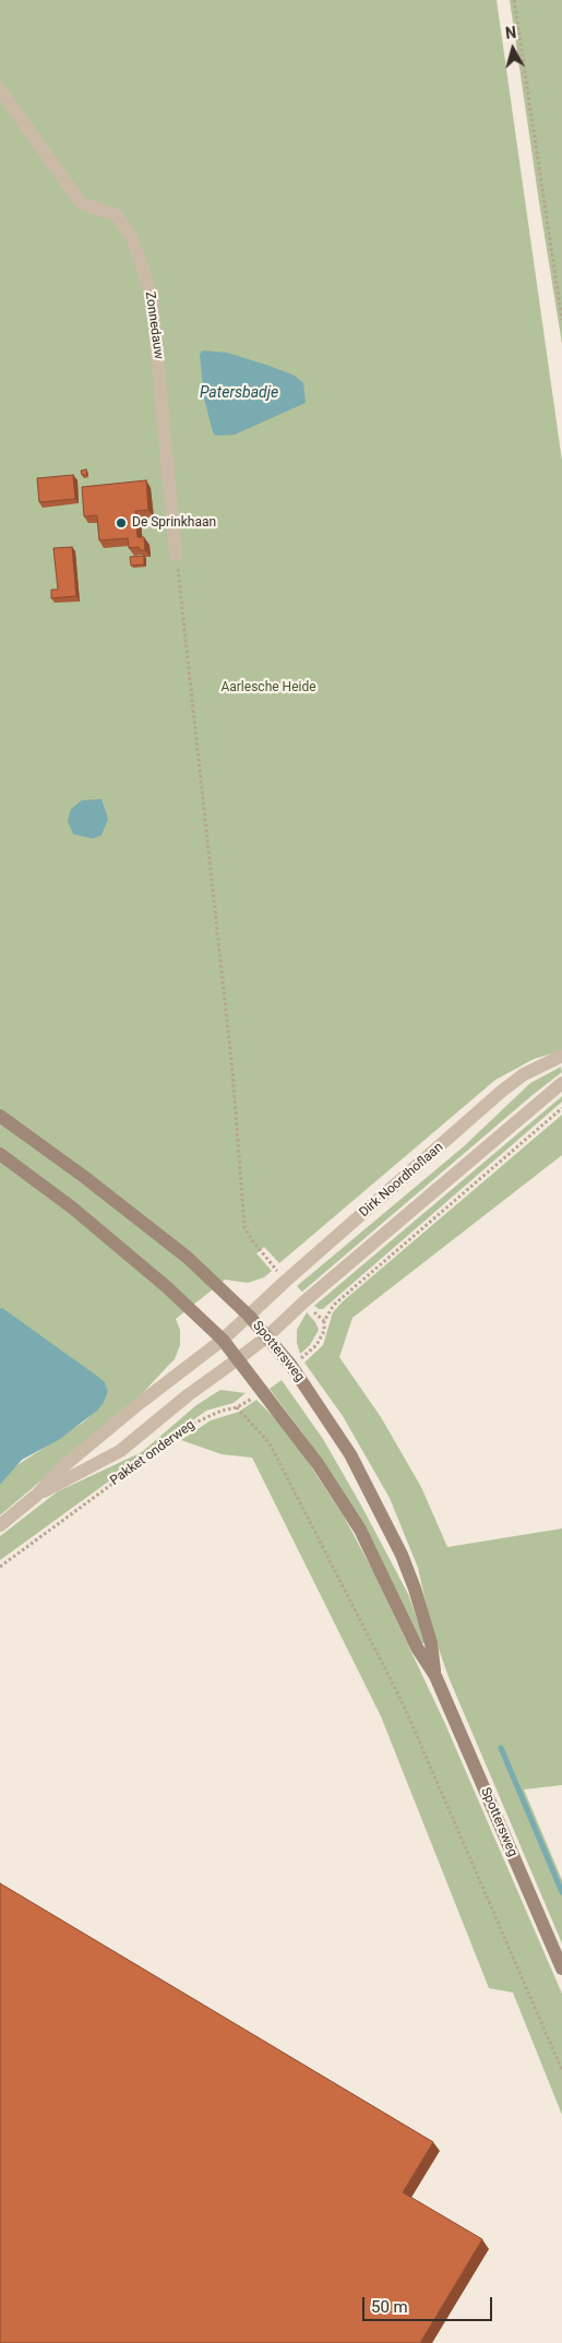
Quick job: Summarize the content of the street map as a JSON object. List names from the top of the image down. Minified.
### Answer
{"streets":{"main road":["Spottersweg"],"street":["Zonnedauw","Dirk Noordhoflaan","Pakket onderweg"]},"crossings":[["Dirk Noordhoflaan","Spottersweg"],["Dirk Noordhoflaan","Pakket onderweg"],["Spottersweg","Pakket onderweg"]],"water":["Patersbadje"],"parks":["Aarlesche Heide"],"places":["De Sprinkhaan"],"scale_bar":"50 m","north":"top"}
